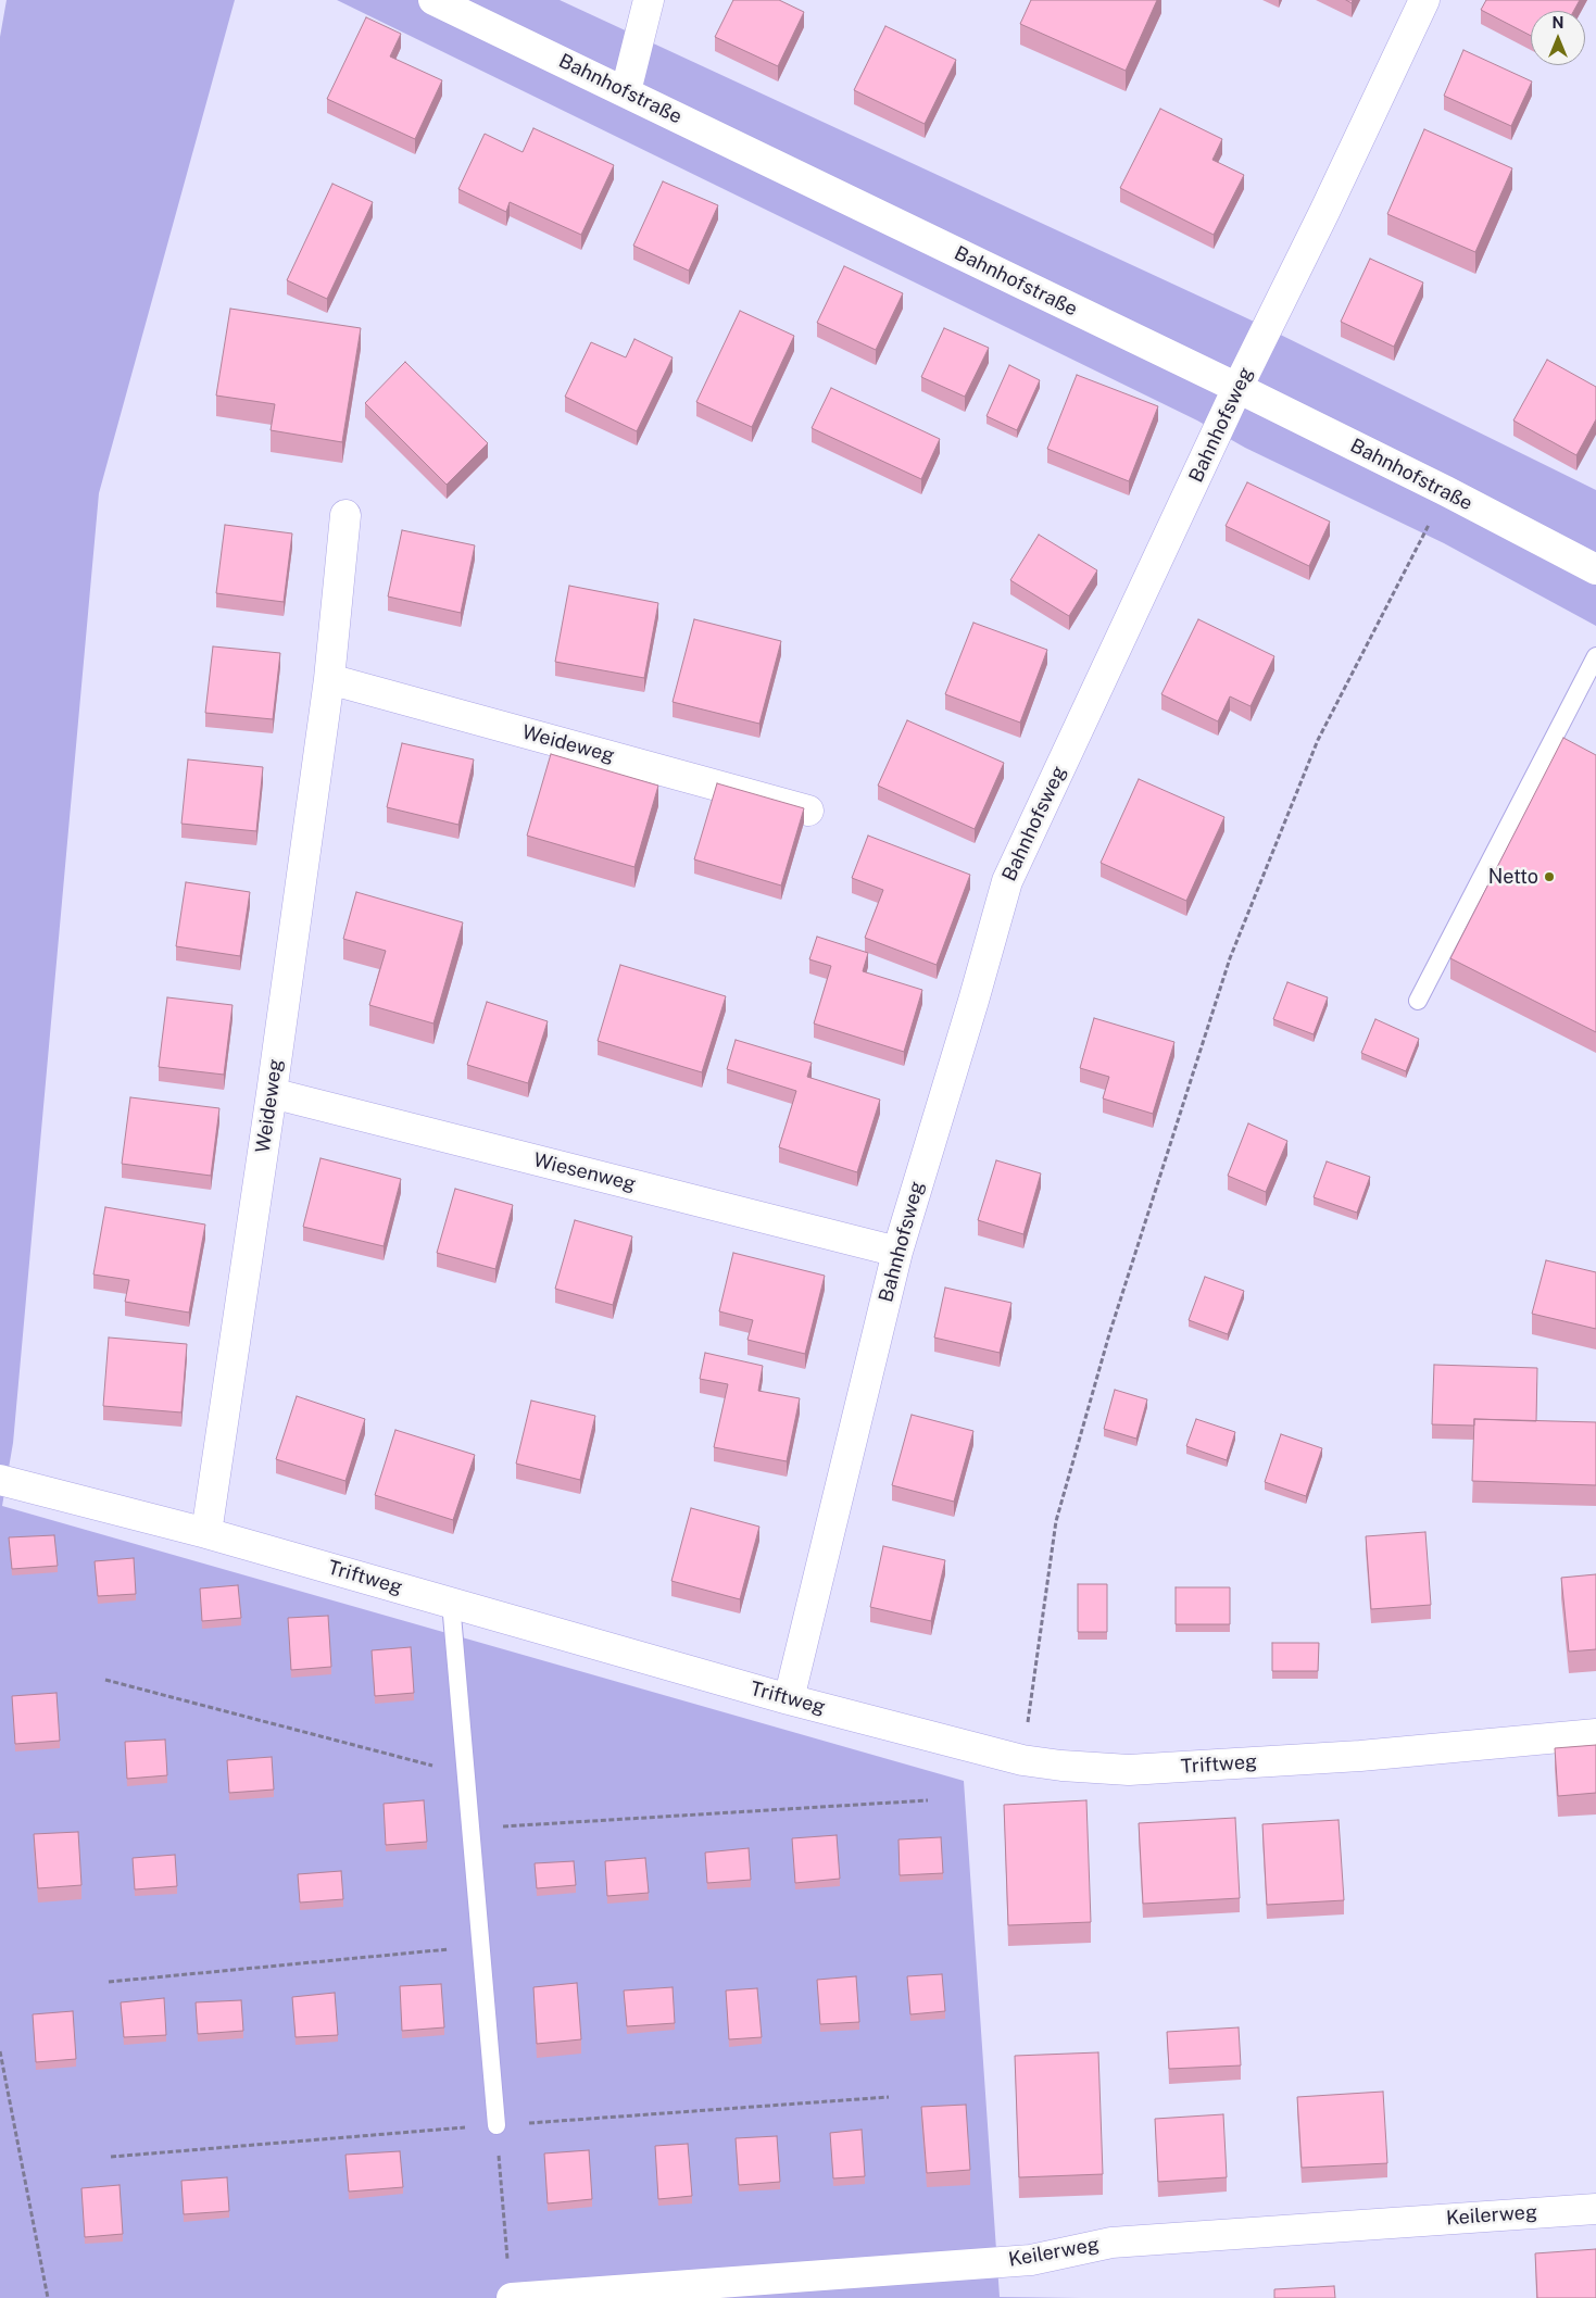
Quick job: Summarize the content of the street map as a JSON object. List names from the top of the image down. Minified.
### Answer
{"streets":{"street":["Bahnhofstraße","Bahnhofsweg","Weideweg","Wiesenweg","Triftweg","Keilerweg"]},"crossings":[["Bahnhofstraße","Bahnhofsweg"],["Bahnhofsweg","Wiesenweg"],["Bahnhofsweg","Triftweg"],["Weideweg","Wiesenweg"],["Weideweg","Triftweg"]],"places":["Netto"],"north":"top"}
